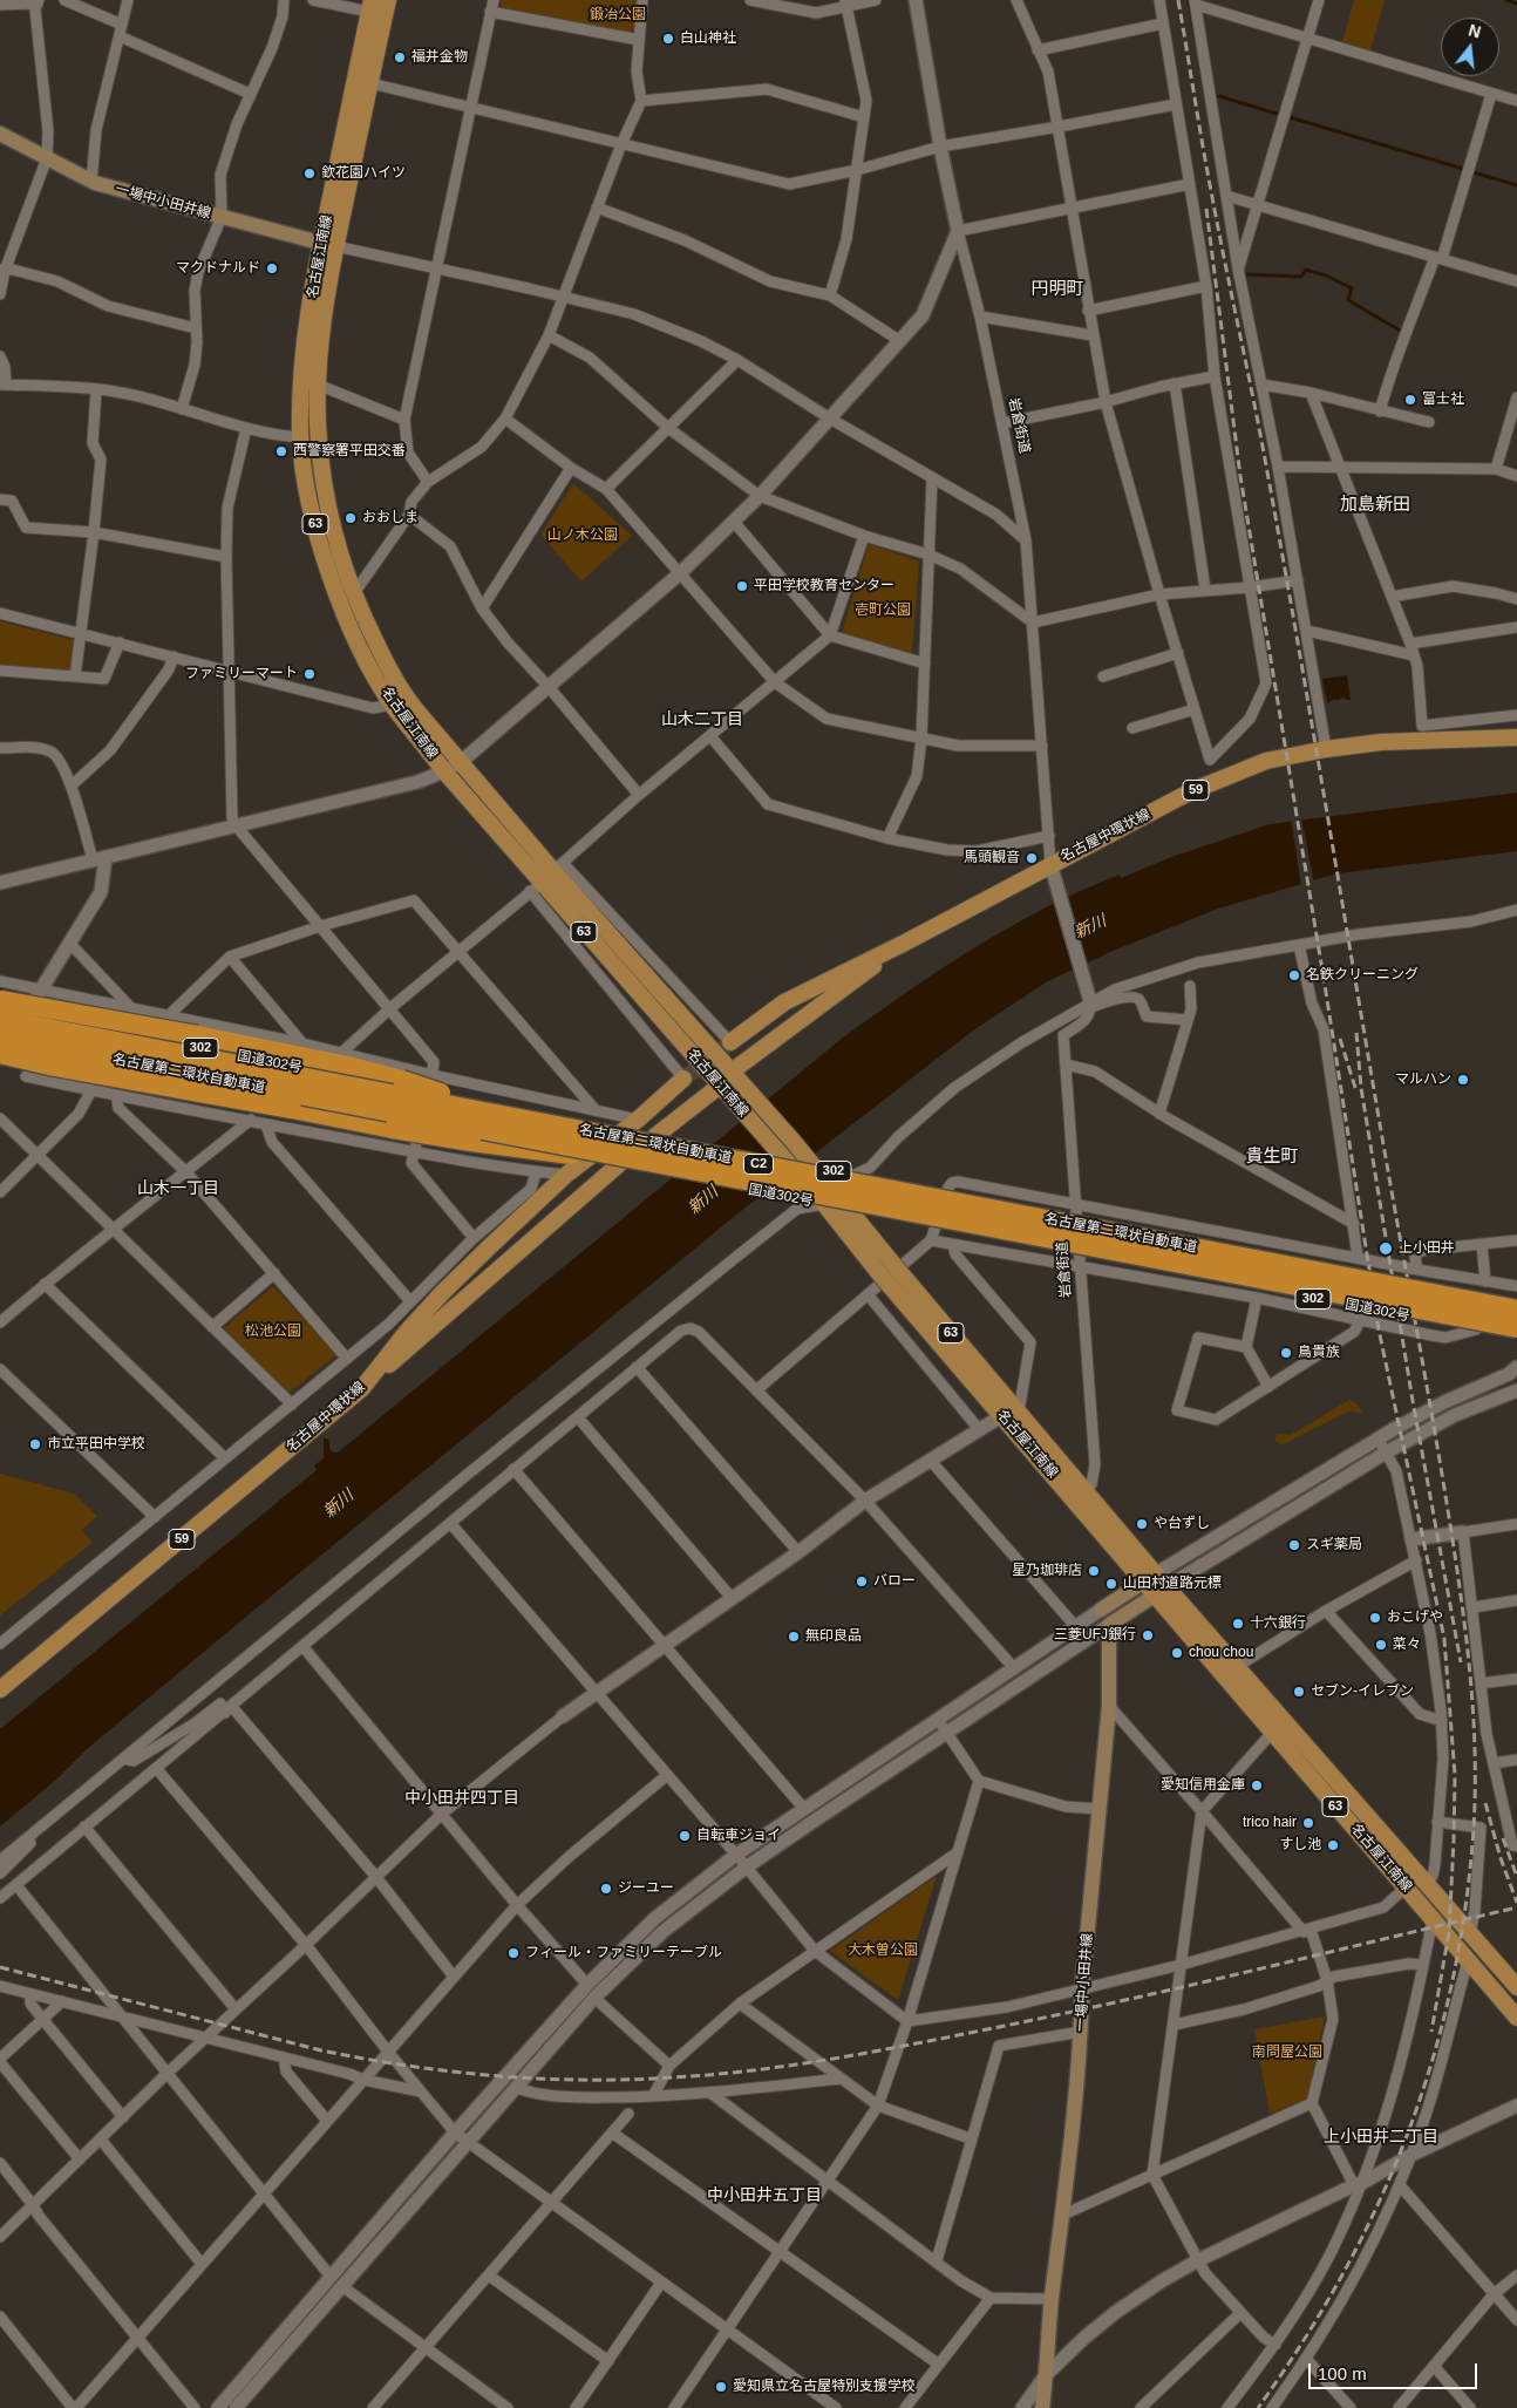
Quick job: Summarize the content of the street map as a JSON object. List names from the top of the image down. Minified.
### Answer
{"streets":{"highway":["302","国道302号","名古屋第二環状自動車道","C2"],"main road":["一場中小田井線","名古屋江南線","63","59","名古屋中環状線"],"street":["岩倉街道"]},"crossings":[["一場中小田井線","名古屋江南線"],["名古屋江南線","岩倉街道"],["名古屋江南線","302"],["名古屋江南線","国道302号"],["岩倉街道","名古屋中環状線"],["名古屋中環状線","302"]],"districts":["円明町","加島新田","山木二丁目","貴生町","山木一丁目","中小田井四丁目","上小田井二丁目","中小田井五丁目"],"water":["新川"],"parks":["鍛冶公園","山ノ木公園","壱町公園","松池公園","大木曽公園","南問屋公園"],"places":["白山神社","福井金物","欽花園ハイツ","マクドナルド","富士社","西警察署平田交番","おおしま","平田学校教育センター","ファミリーマート","馬頭観音","名鉄クリーニング","マルハン","上小田井","鳥貴族","市立平田中学校","や台ずし","スギ薬局","星乃珈琲店","バロー","山田村道路元標","おこげや","十六銀行","三菱UFJ銀行","無印良品","菜々","chou chou","セブン-イレブン","愛知信用金庫","trico hair","自転車ジョイ","すし池","ジーユー","フィール・ファミリーテーブル","愛知県立名古屋特別支援学校"],"scale_bar":"100 m","north":"top"}
